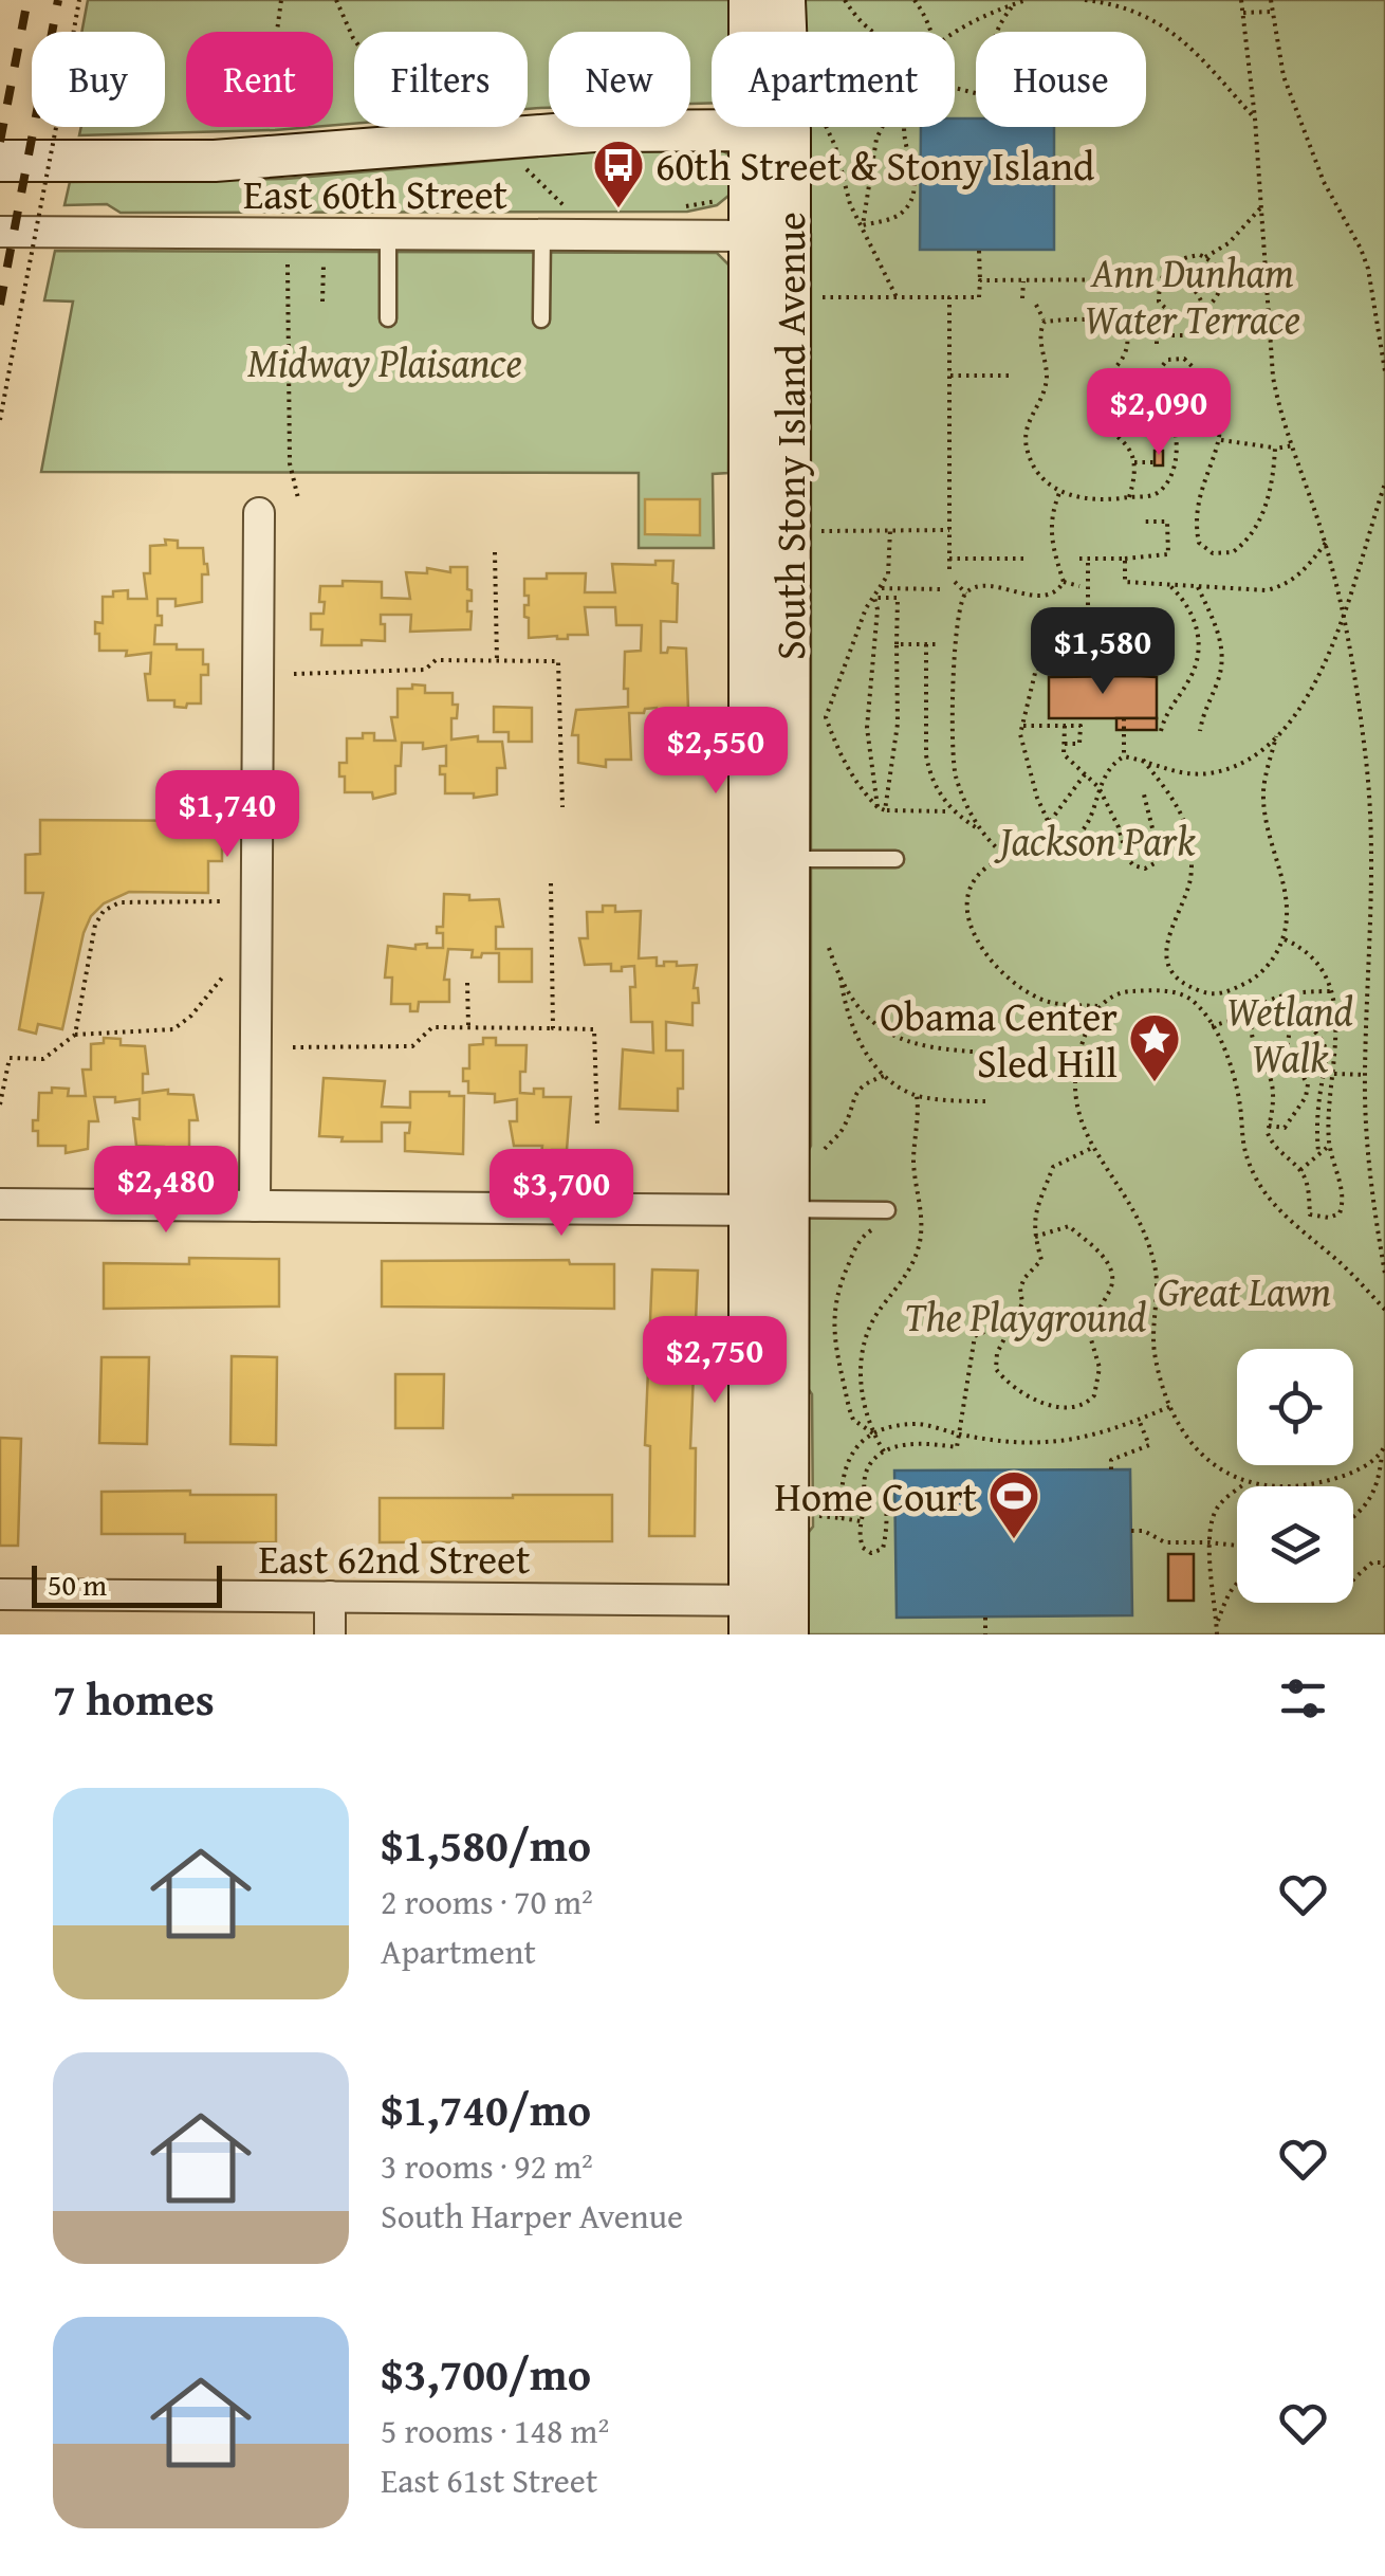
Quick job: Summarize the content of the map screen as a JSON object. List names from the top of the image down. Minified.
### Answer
{"streets":{"main road":["South Stony Island Avenue"],"street":["East 60th Street","East 62nd Street"]},"crossings":[["East 60th Street","South Stony Island Avenue"],["South Stony Island Avenue","East 62nd Street"]],"parks":["Ann Dunham Water Terrace","Midway Plaisance","Jackson Park","Wetland Walk","Great Lawn","The Playground"],"places":{"bus stop":["60th Street & Stony Island"],"place":["Obama Center Sled Hill"],"sports":["Home Court"]},"scale_bar":"50 m","page":{"chip":["Buy","Rent","Filters","New","Apartment","House"],"price":["$2,090","$1,580","$2,550","$1,740","$2,480","$3,700","$2,750"],"scale":"50 m","heading":"7 homes","list":[{"name":"$1,580/mo","note":"2 rooms · 70 m² · Apartment"},{"name":"$1,740/mo","note":"3 rooms · 92 m² · South Harper Avenue"},{"name":"$3,700/mo","note":"5 rooms · 148 m² · East 61st Street"}]}}
